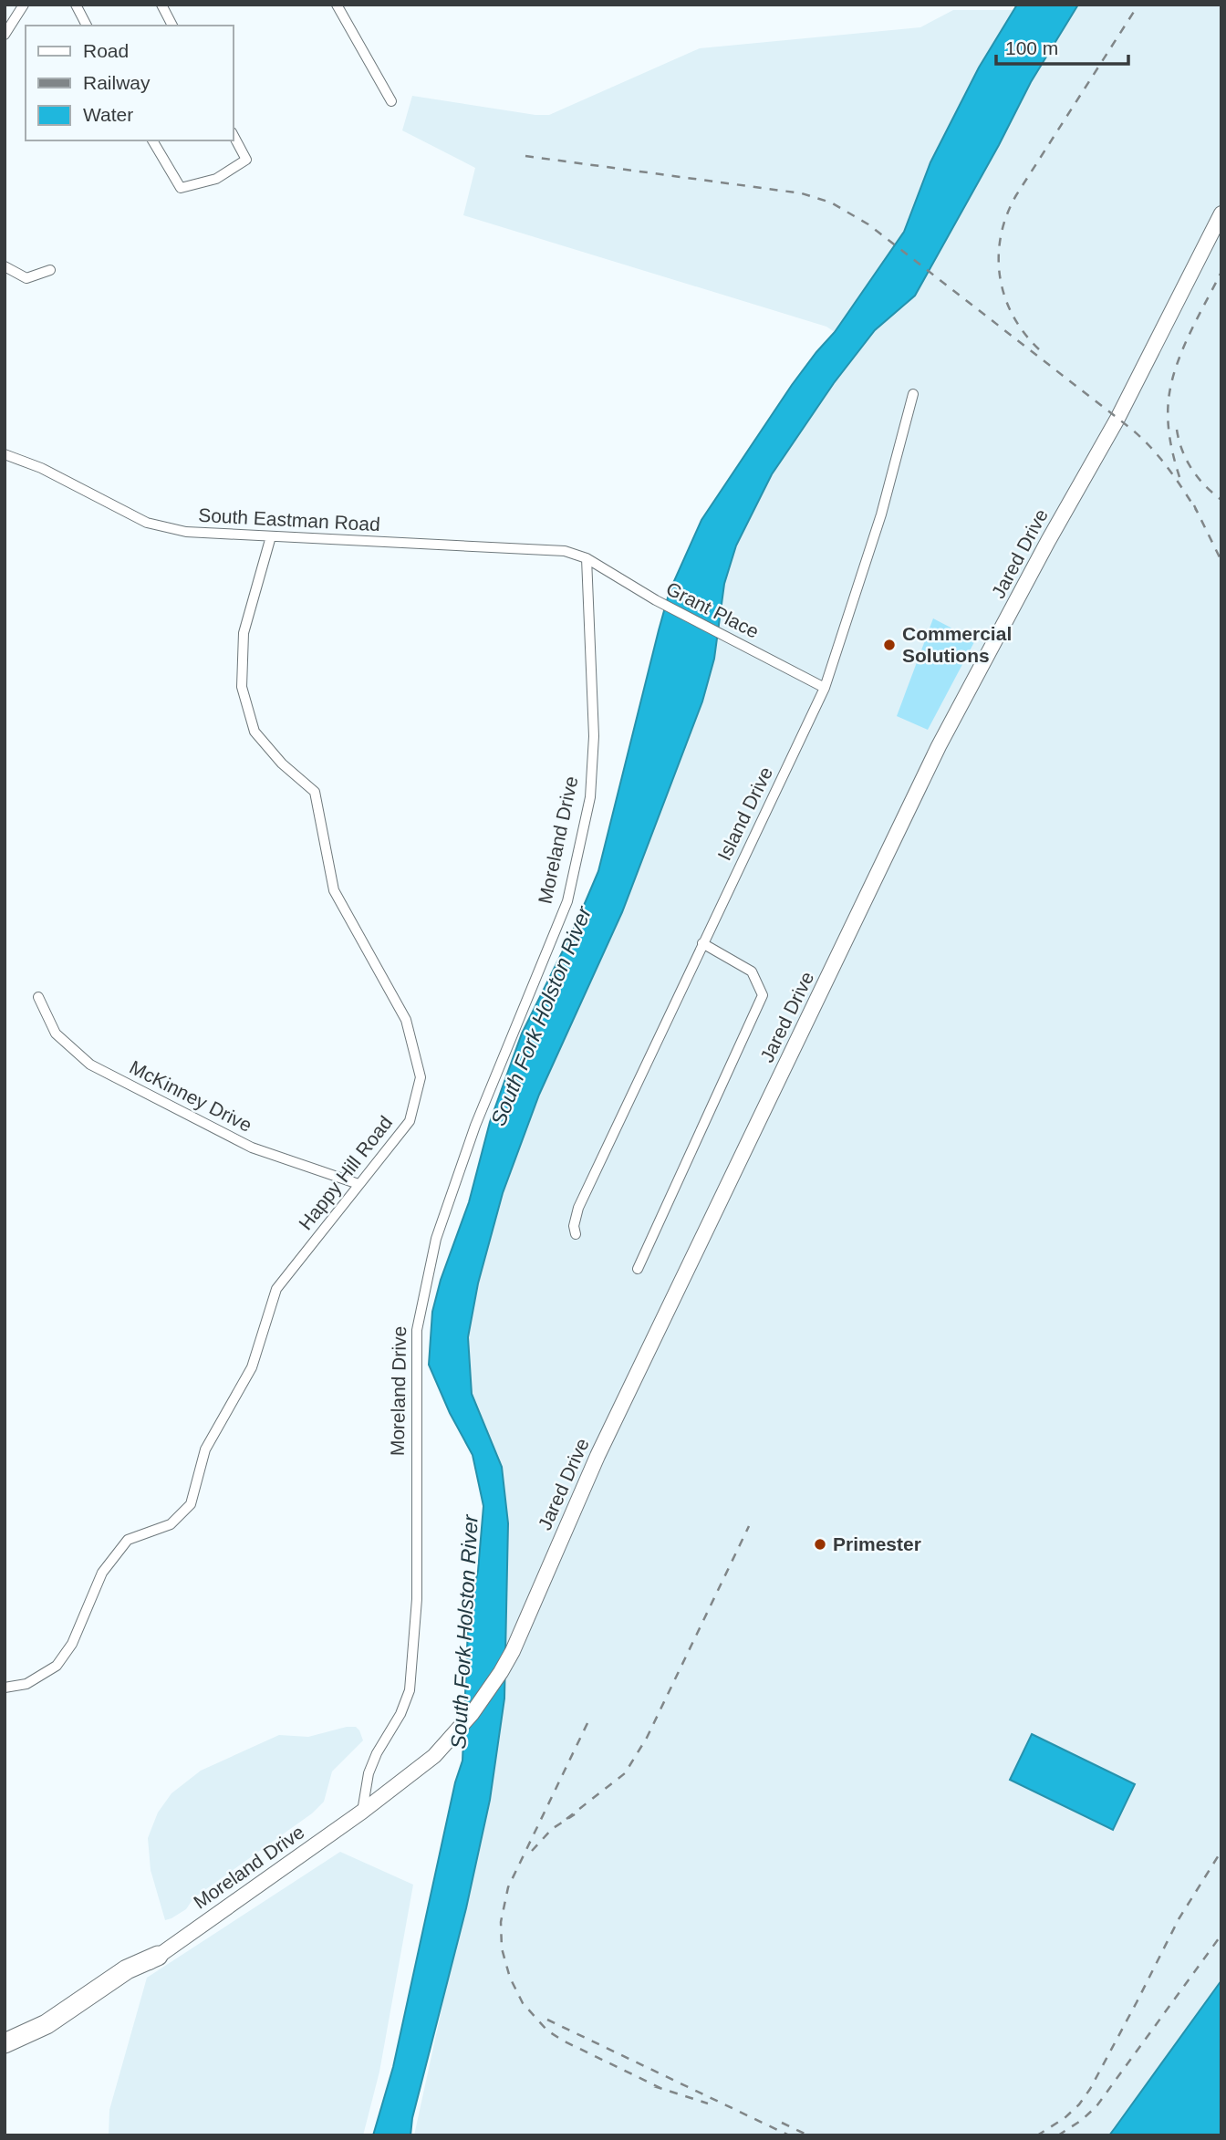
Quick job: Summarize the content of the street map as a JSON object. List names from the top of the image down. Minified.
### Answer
{"streets":{"main road":["Jared Drive","Moreland Drive"],"street":["South Eastman Road","Grant Place","Island Drive","McKinney Drive","Happy Hill Road"]},"crossings":[["South Eastman Road","Grant Place"],["South Eastman Road","Moreland Drive"],["South Eastman Road","Happy Hill Road"],["Jared Drive","Moreland Drive"],["Grant Place","Island Drive"],["Grant Place","Moreland Drive"],["McKinney Drive","Happy Hill Road"]],"water":["South Fork Holston River"],"places":["Commercial Solutions","Primester"],"legend":["Road","Railway","Water"],"scale_bar":"100 m"}
